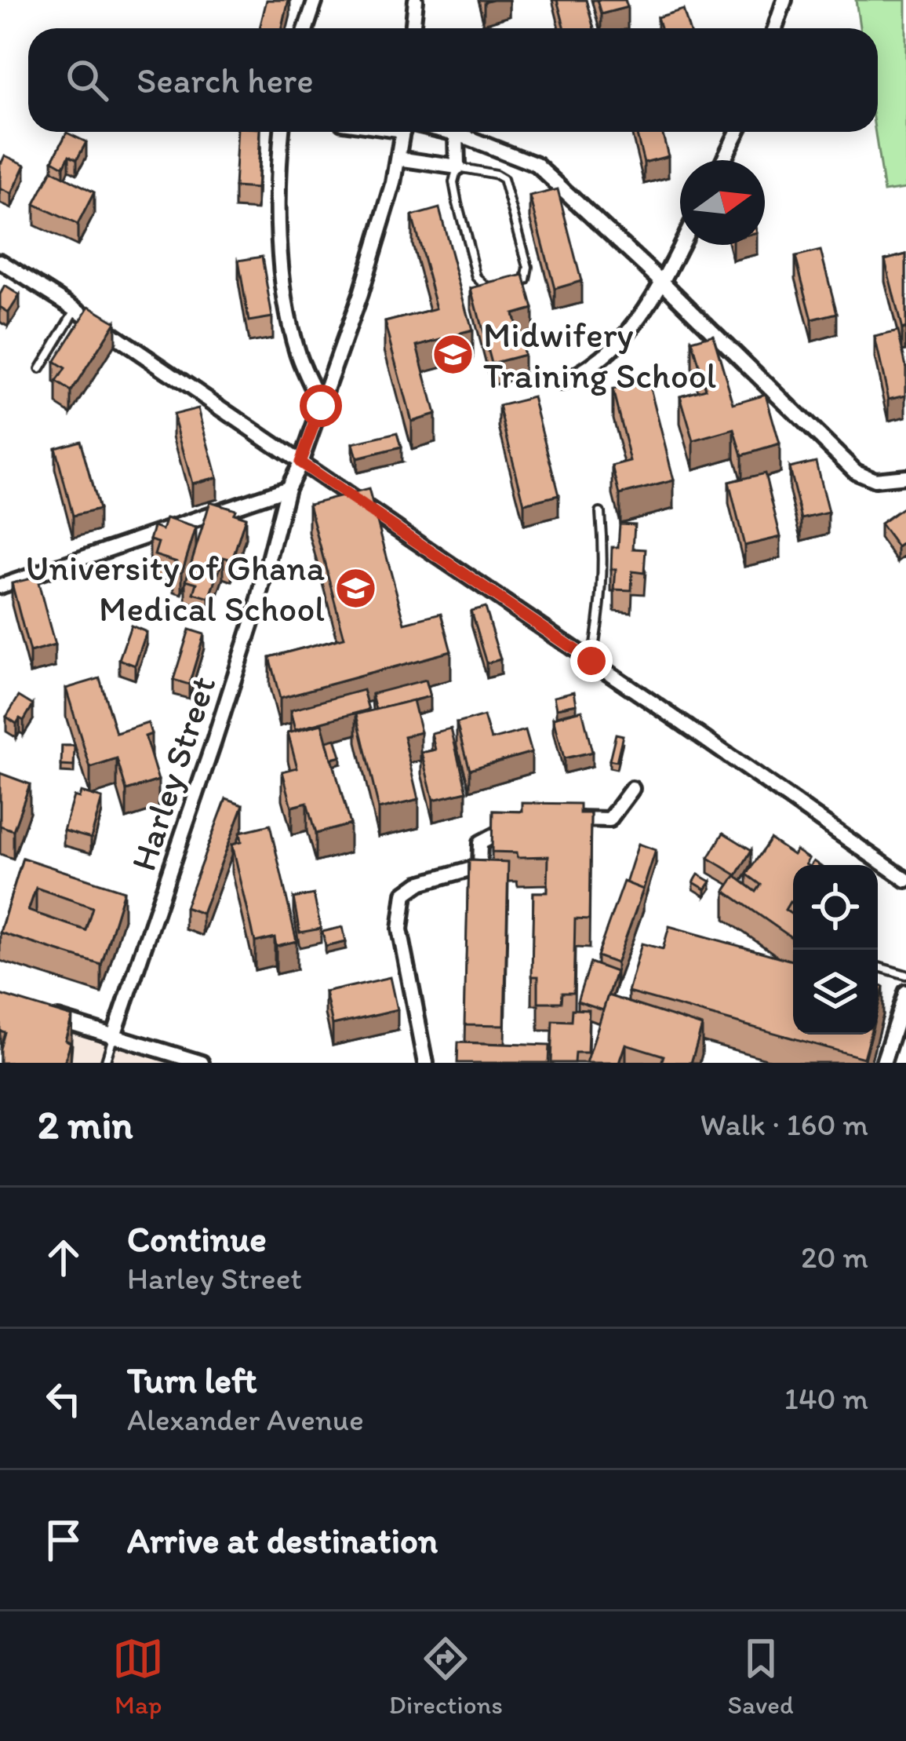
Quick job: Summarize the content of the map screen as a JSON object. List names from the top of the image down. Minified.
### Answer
{"streets":{"street":["Harley Street"]},"places":{"school or university":["Midwifery Training School","University of Ghana Medical School"]},"north":"right","page":{"search":"Search here","heading":["2 min","Walk · 160 m"],"list":[["Continue","Harley Street","20 m"],["Turn left","Alexander Avenue","140 m"],"Arrive at destination"],"nav":["Map","Directions","Saved"]}}
